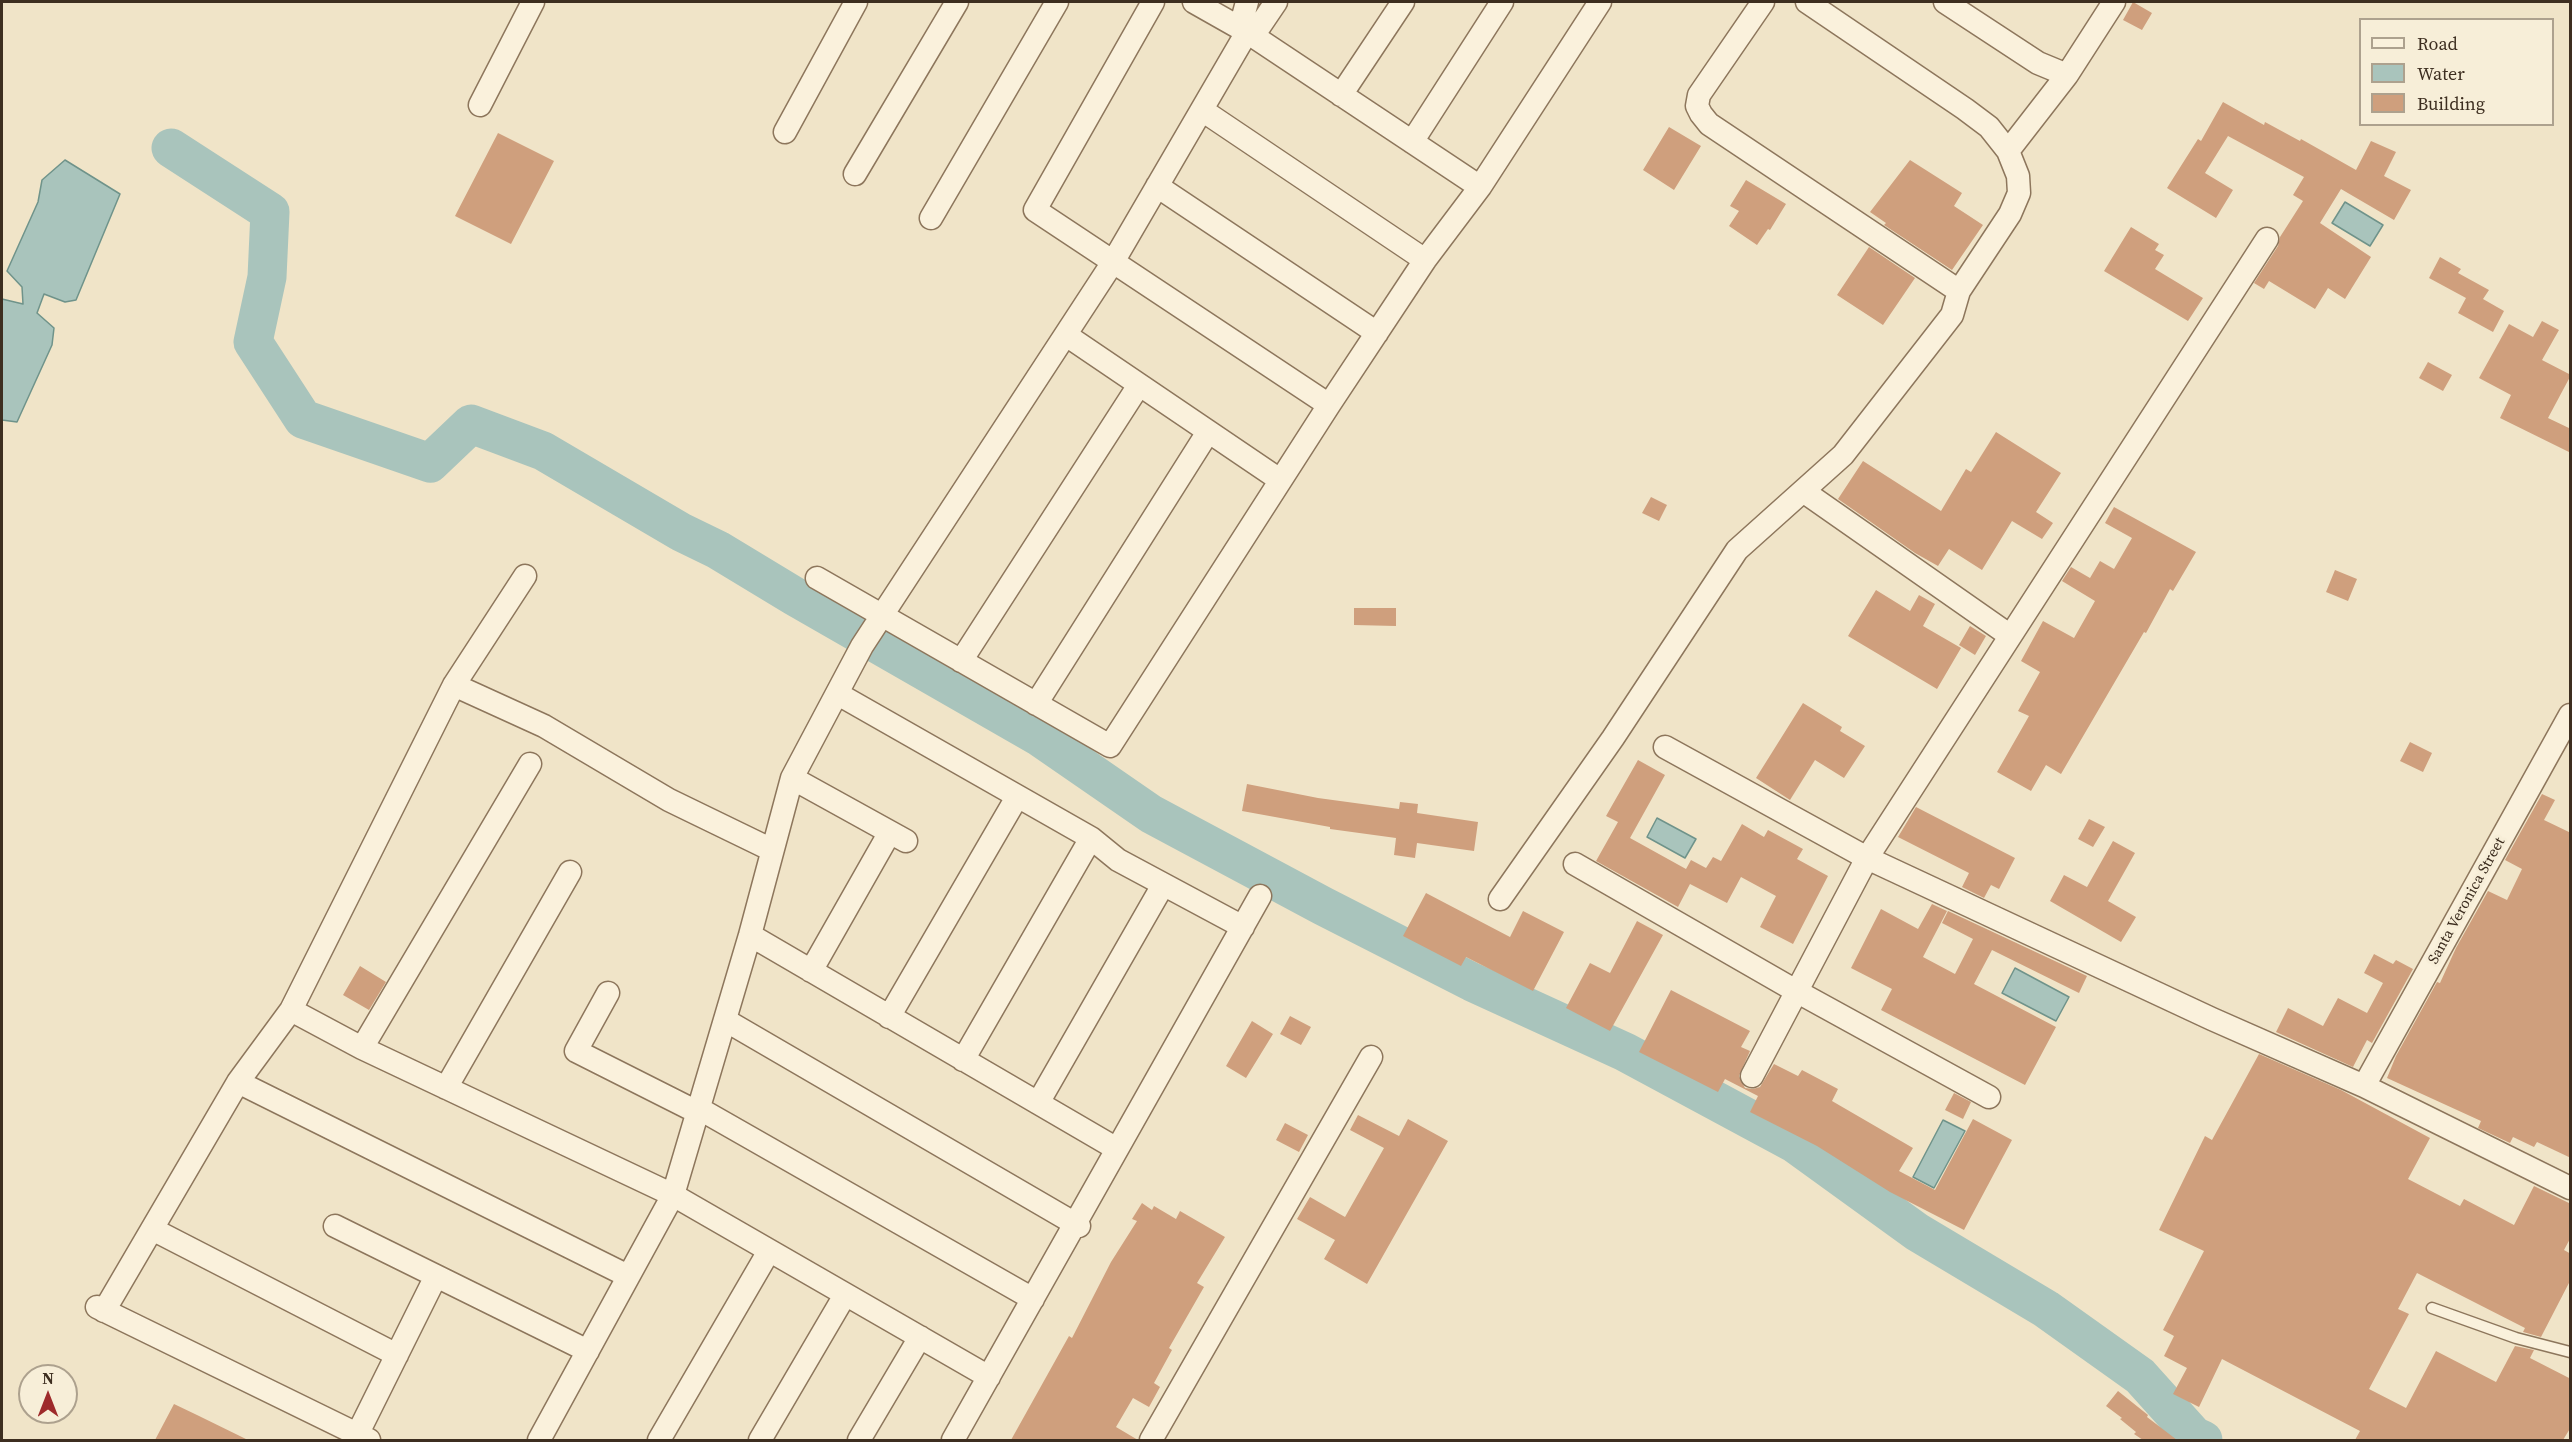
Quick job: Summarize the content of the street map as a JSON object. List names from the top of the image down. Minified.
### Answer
{"streets":{"street":["Santa Veronica Street"]},"legend":["Road","Water","Building"],"north":"top"}
